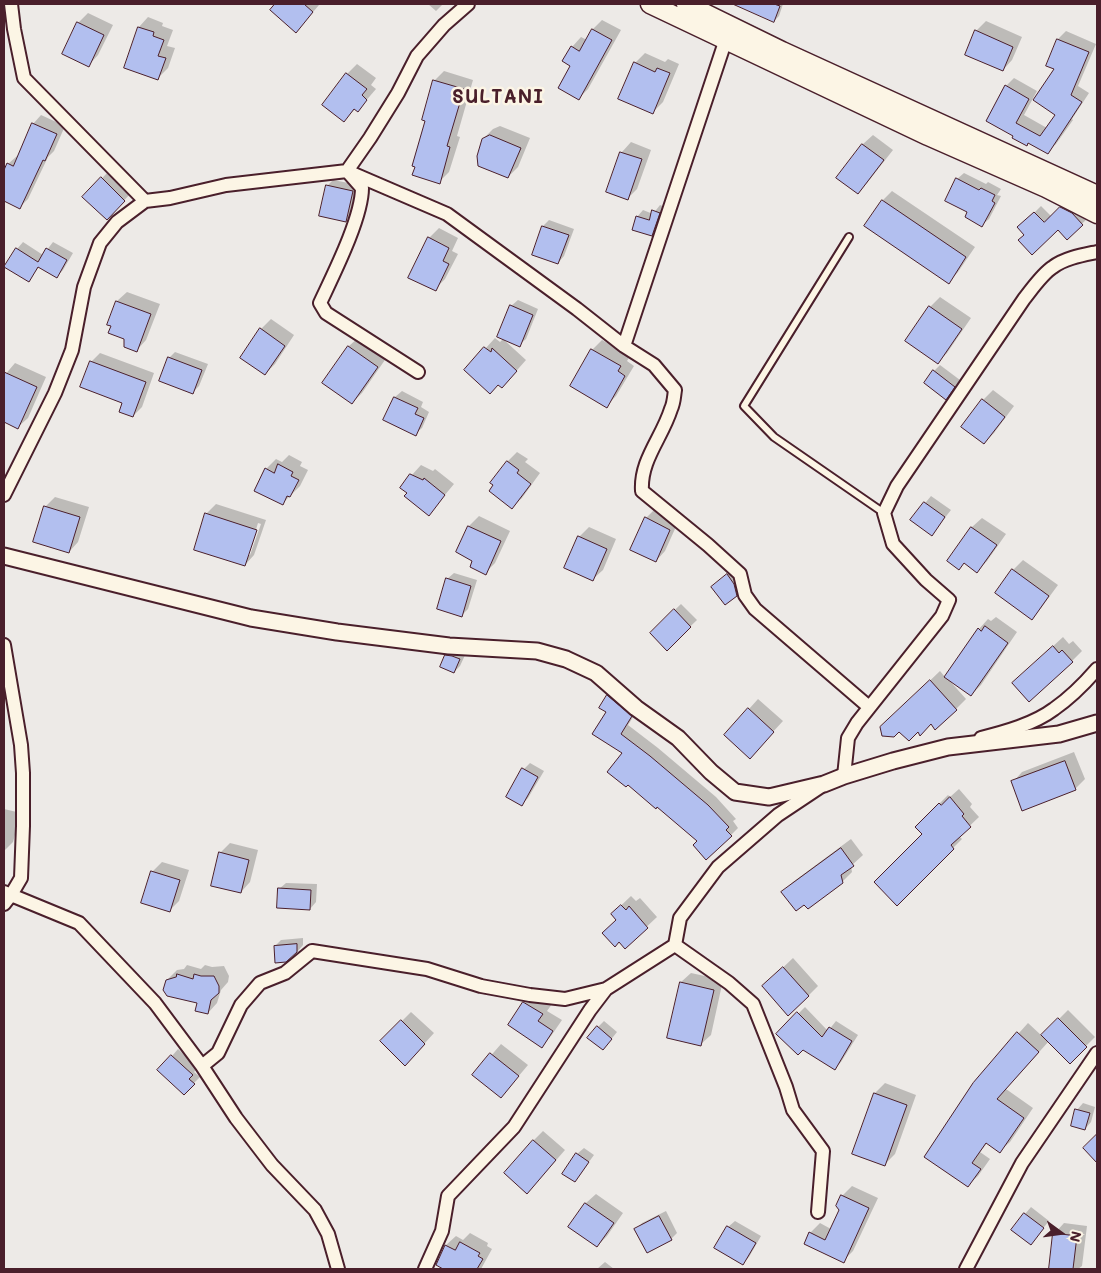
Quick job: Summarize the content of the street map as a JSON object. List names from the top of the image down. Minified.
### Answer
{"districts":["SULTANI"],"north":"right"}
